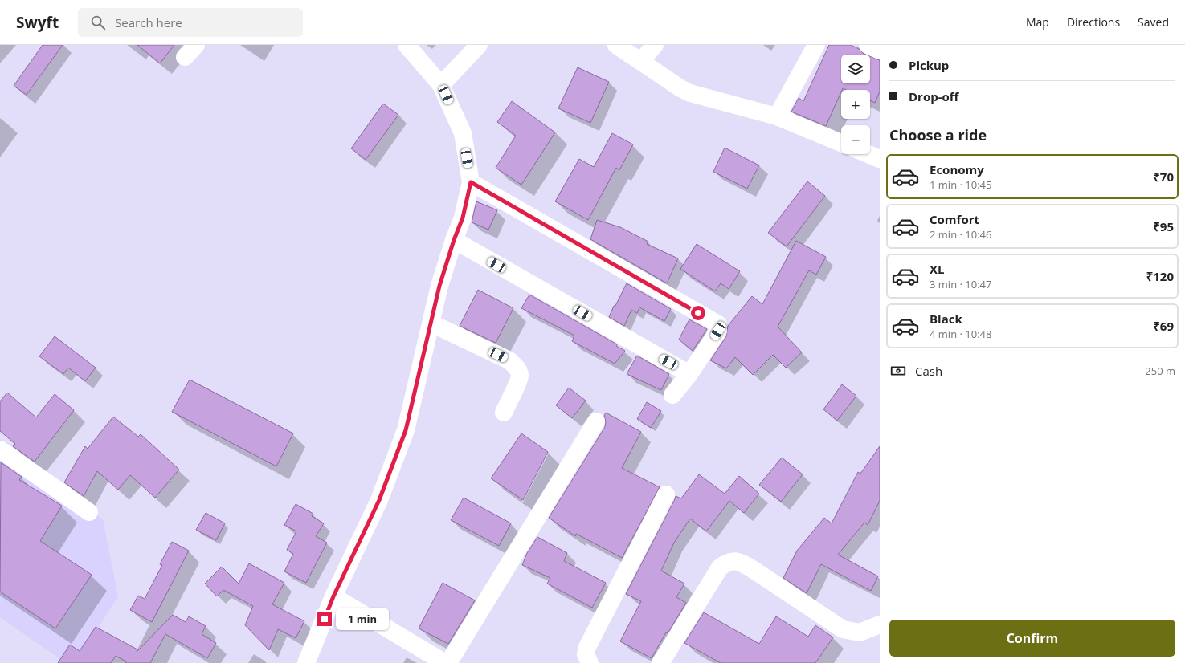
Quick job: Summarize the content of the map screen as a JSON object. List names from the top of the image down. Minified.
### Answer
{"page":{"header":"Swyft","search":"Search here","nav":["Map","Directions","Saved"],"banner":["Pickup","Drop-off"],"map_buttons":["+","−"],"heading":"Choose a ride","list":[{"name":"Economy","note":"1 min · 10:45","value":"₹70"},{"name":"Comfort","note":"2 min · 10:46","value":"₹95"},{"name":"XL","note":"3 min · 10:47","value":"₹120"},{"name":"Black","note":"4 min · 10:48","value":"₹69"}],"pay":["Cash","250 m"],"bubble":"1 min","buttons":"Confirm"}}
